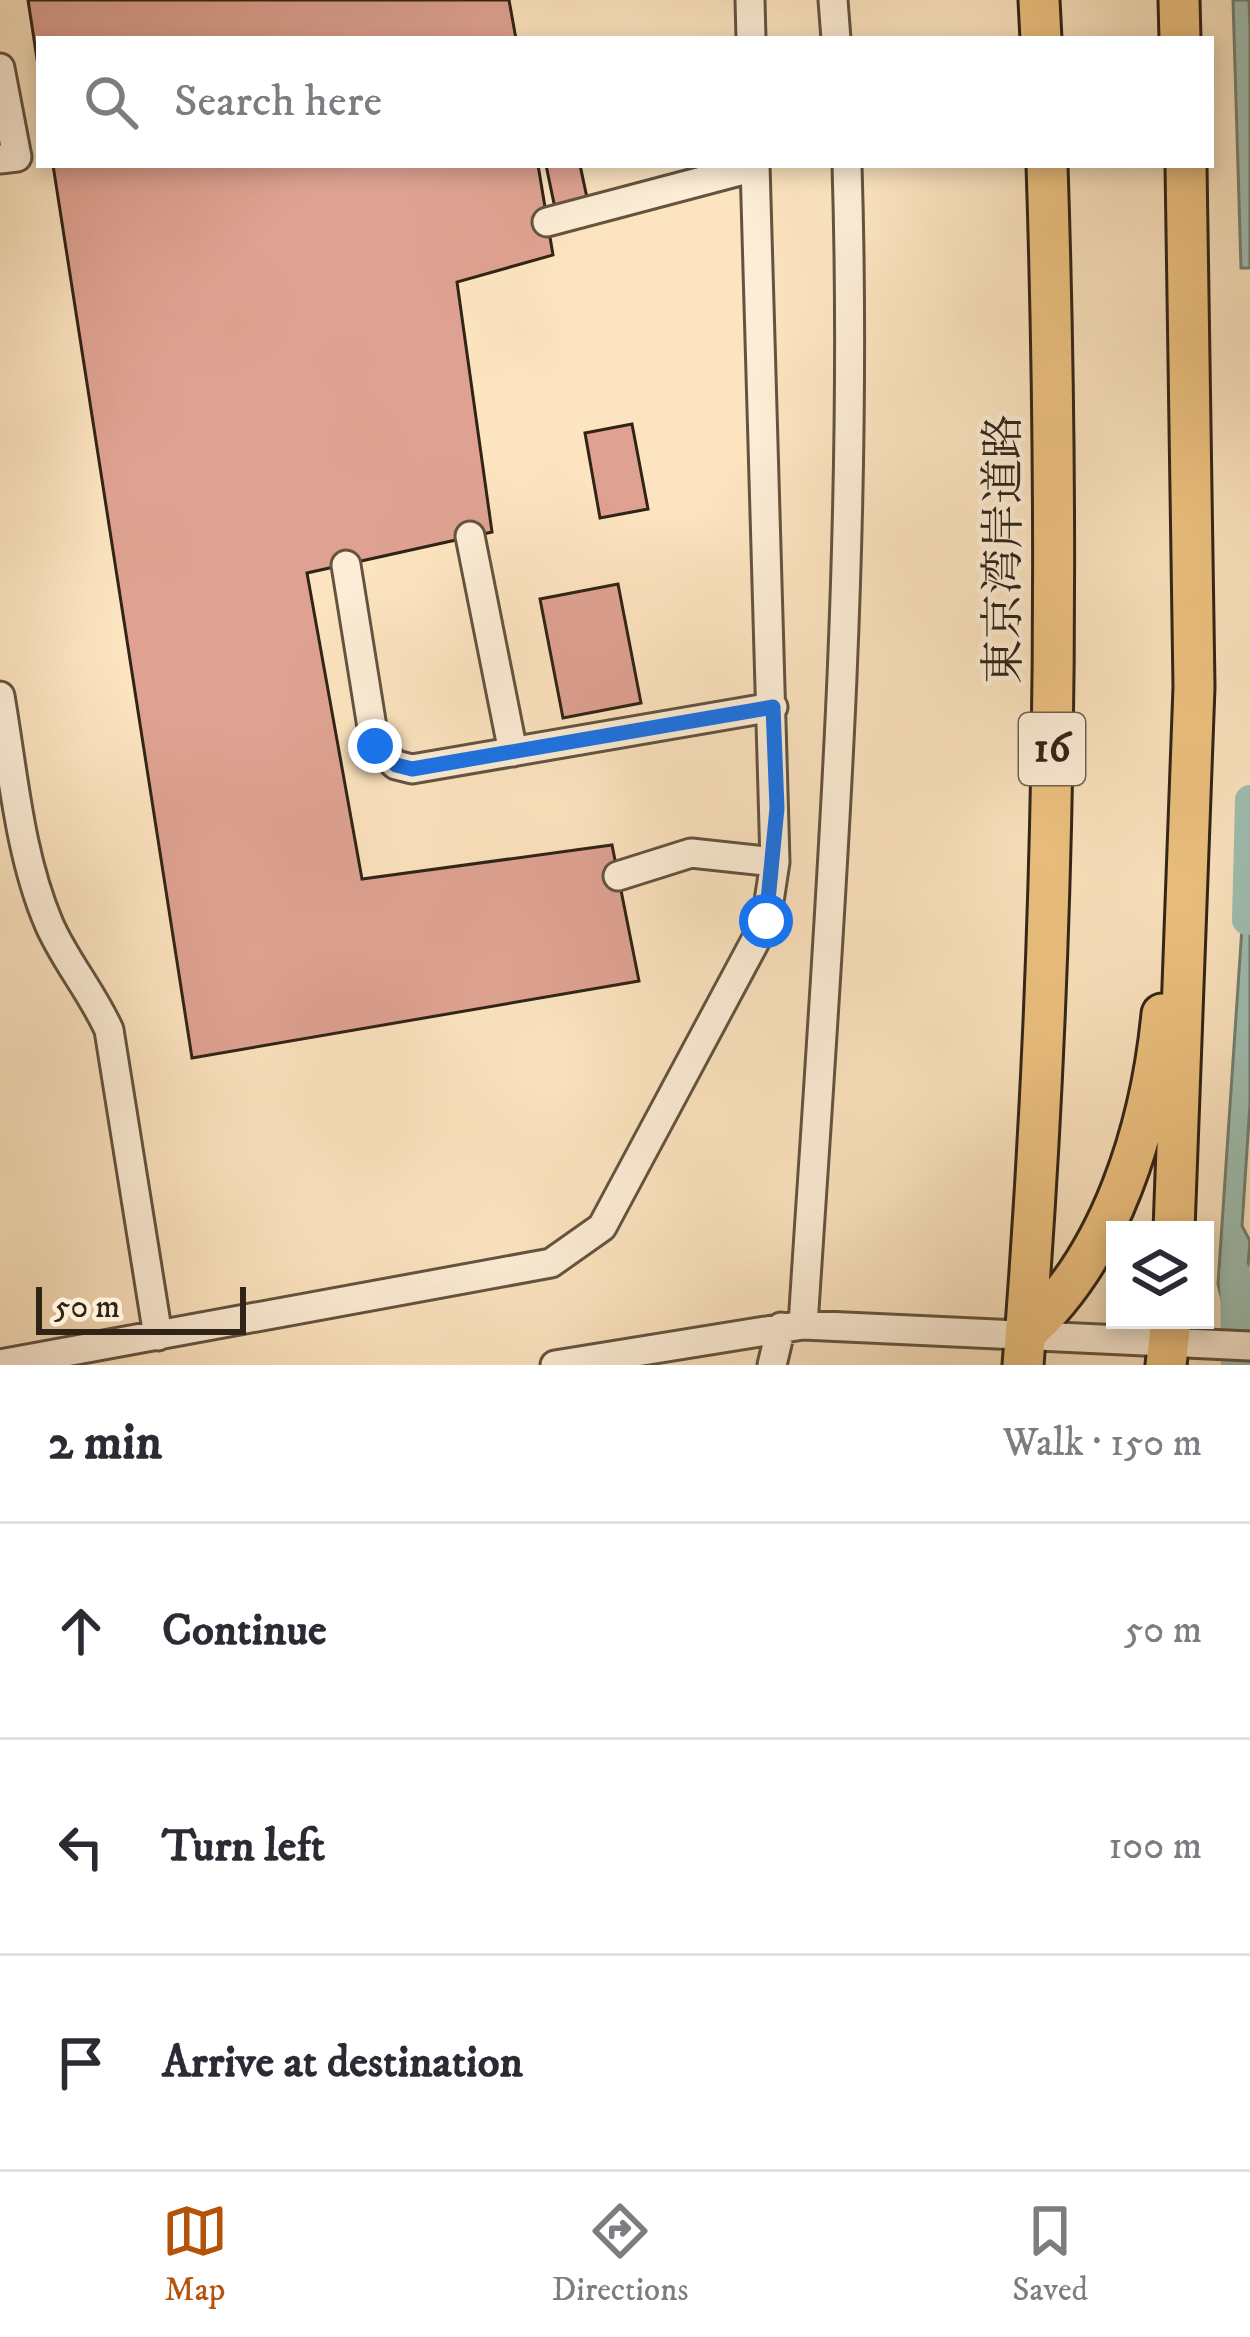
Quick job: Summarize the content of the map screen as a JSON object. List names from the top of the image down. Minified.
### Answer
{"streets":{"highway":["東京湾岸道路","16"]},"scale_bar":"50 m","page":{"search":"Search here","scale":"50 m","heading":["2 min","Walk · 150 m"],"list":[["Continue","50 m"],["Turn left","100 m"],"Arrive at destination"],"nav":["Map","Directions","Saved"]}}
